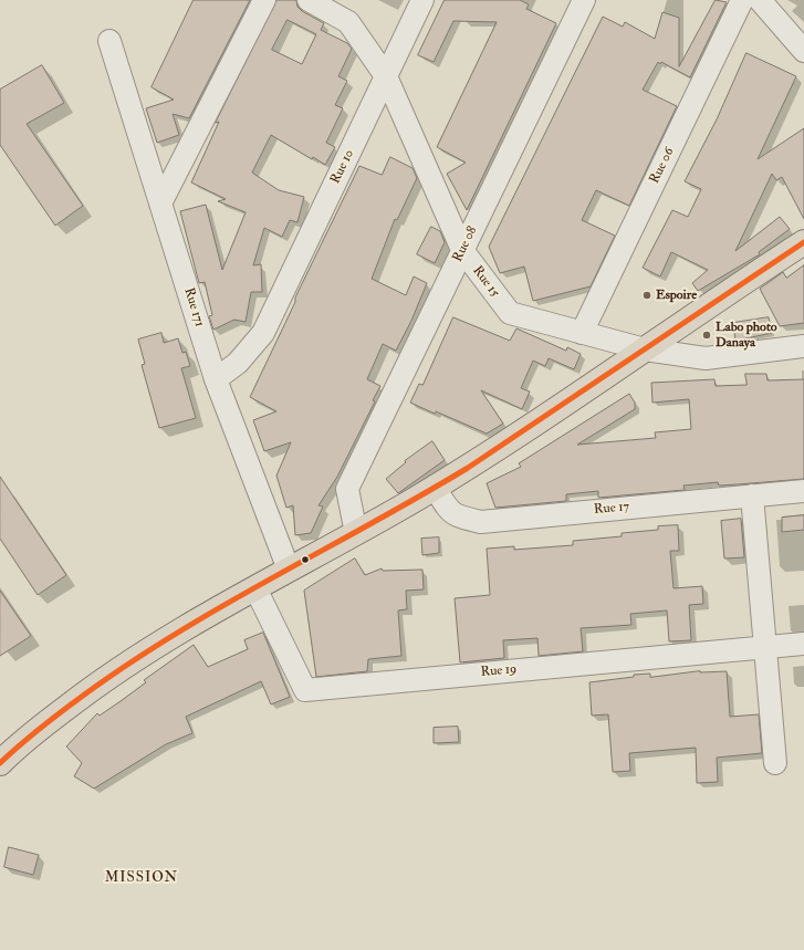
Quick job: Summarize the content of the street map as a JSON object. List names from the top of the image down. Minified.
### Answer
{"streets":{"street":["Rue 06","Rue 10","Rue 08","Rue 15","Rue 171","Rue 17","Rue 19"]},"crossings":[["Rue 06","Rue 15"],["Rue 10","Rue 15"],["Rue 10","Rue 171"],["Rue 08","Rue 15"]],"districts":["MISSION"],"places":["Espoire","Labo photo Danaya"]}
